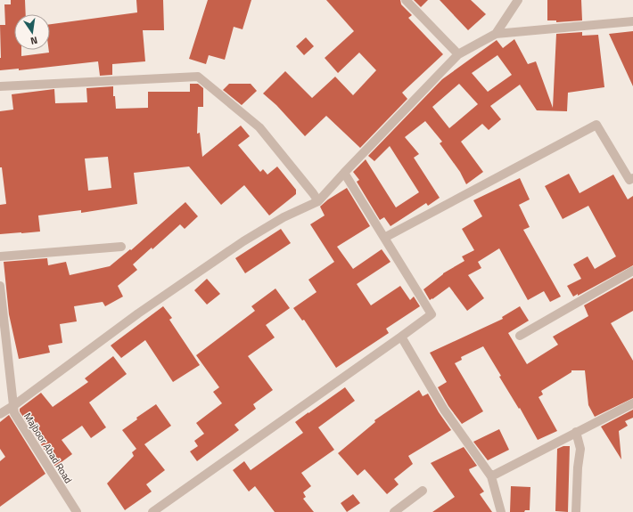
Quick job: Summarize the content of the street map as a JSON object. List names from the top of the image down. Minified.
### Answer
{"streets":{"street":["Majboor Abad Road"]},"north":"bottom"}
